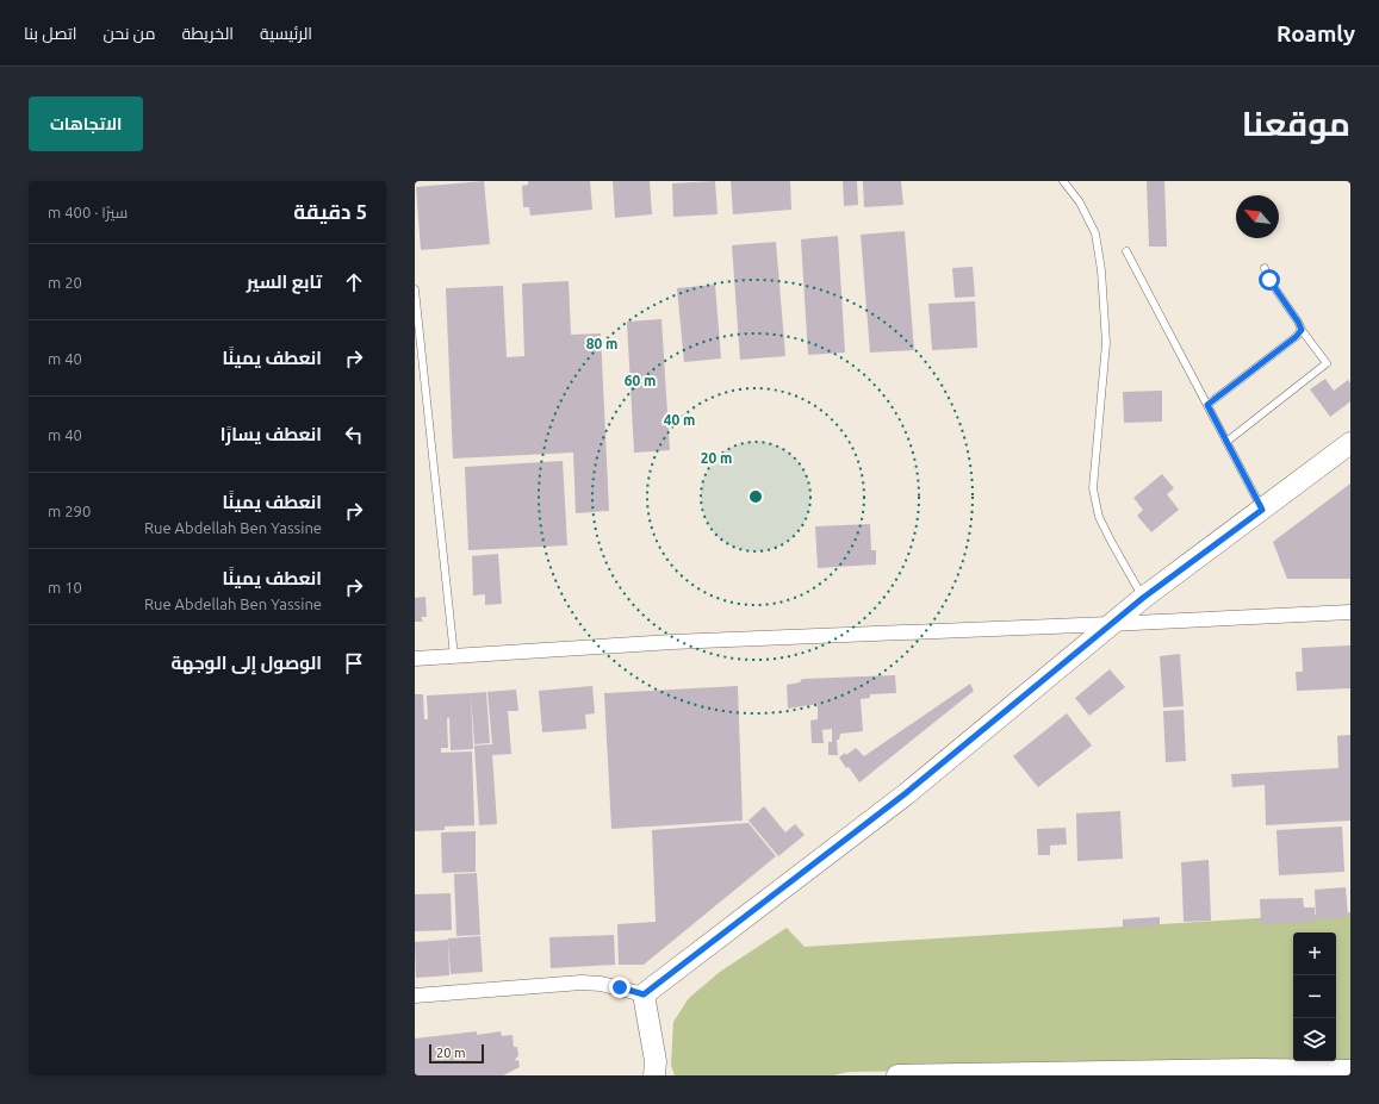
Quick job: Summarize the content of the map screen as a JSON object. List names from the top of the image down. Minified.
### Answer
{"scale_bar":"20 m","north":"top left","page":{"header":"Roamly","nav":["الرئيسية","الخريطة","من نحن","اتصل بنا"],"title":"موقعنا","buttons":"الاتجاهات","heading":["5 دقيقة","سيرًا · 400 m"],"list":[["تابع السير","20 m"],["انعطف يمينًا","40 m"],["انعطف يسارًا","40 m"],["انعطف يمينًا","Rue Abdellah Ben Yassine","290 m"],["انعطف يمينًا","Rue Abdellah Ben Yassine","10 m"],"الوصول إلى الوجهة"],"map_buttons":["+","−"],"scale":"20 m"},"rings":["80 m","60 m","40 m","20 m"]}
